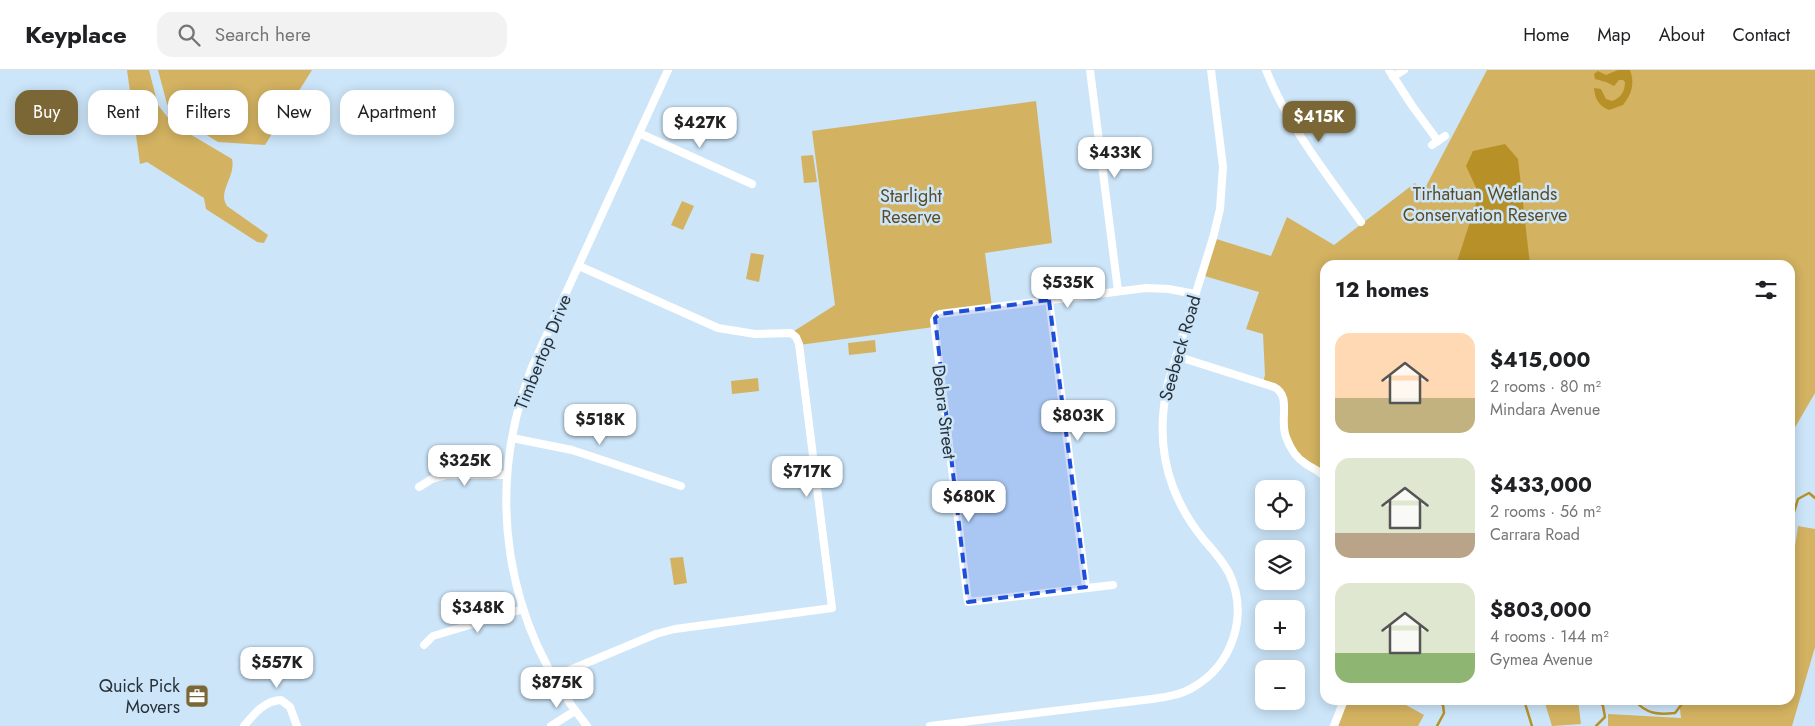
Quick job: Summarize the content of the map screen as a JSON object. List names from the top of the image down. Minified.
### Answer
{"streets":{"street":["Seebeck Road","Timbertop Drive","Debra Street"]},"parks":["Tirhatuan Wetlands Conservation Reserve","Starlight Reserve"],"places":{"office":["Quick Pick Movers"]},"page":{"header":"Keyplace","search":"Search here","nav":["Home","Map","About","Contact"],"chip":["Buy","Rent","Filters","New","Apartment"],"price":["$415K","$427K","$433K","$535K","$803K","$518K","$325K","$717K","$680K","$348K","$557K","$875K"],"heading":"12 homes","list":[{"name":"$415,000","note":"2 rooms · 80 m² · Mindara Avenue"},{"name":"$433,000","note":"2 rooms · 56 m² · Carrara Road"},{"name":"$803,000","note":"4 rooms · 144 m² · Gymea Avenue"}],"map_buttons":["+","−"]}}
